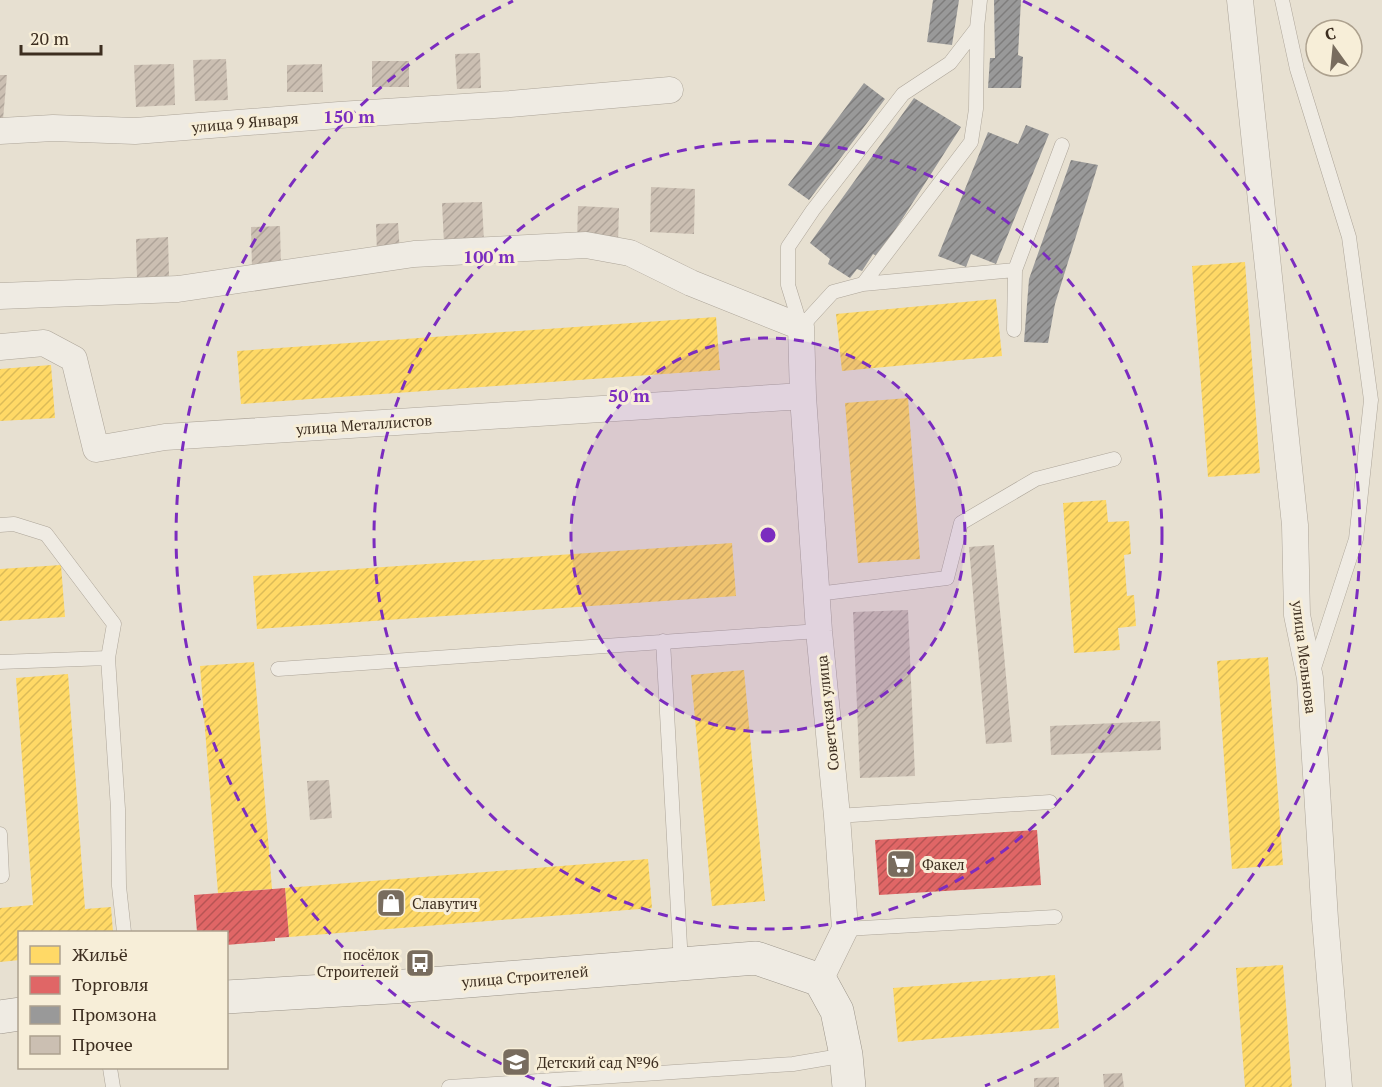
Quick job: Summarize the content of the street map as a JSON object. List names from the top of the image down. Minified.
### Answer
{"streets":{"main road":["улица Строителей"],"street":["улица 9 Января","улица Металлистов","улица Мельнова","Советская улица"]},"crossings":[["улица Металлистов","Советская улица"]],"places":{"supermarket":["Факел"],"shop":["Славутич"],"bus stop":["посёлок Строителей"],"school or university":["Детский сад №96"]},"legend":["Жильё","Торговля","Промзона","Прочее"],"scale_bar":"20 m","north":"top","rings":["150 m","100 m","50 m"]}
